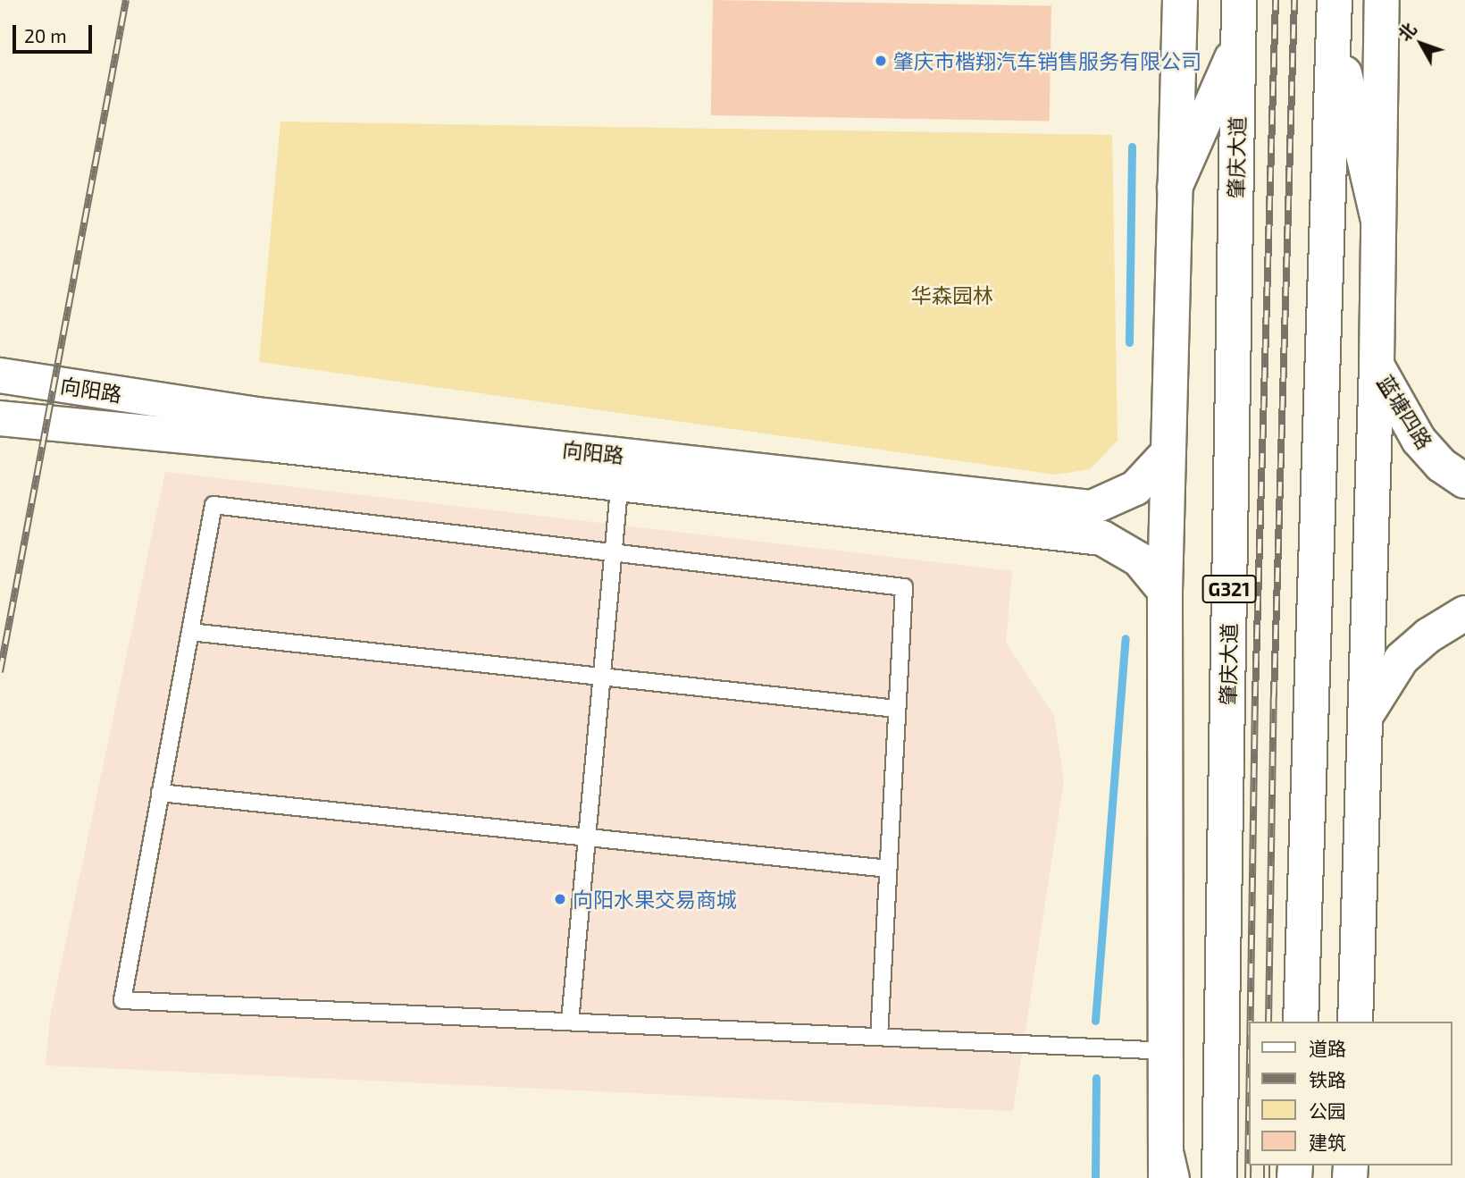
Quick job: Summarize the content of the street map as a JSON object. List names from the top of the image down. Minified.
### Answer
{"streets":{"main road":["肇庆大道","向阳路","蓝塘四路","G321"]},"parks":["华森园林"],"places":["肇庆市楷翔汽车销售服务有限公司","向阳水果交易商城"],"legend":["道路","铁路","公园","建筑"],"scale_bar":"20 m","north":"top left"}
